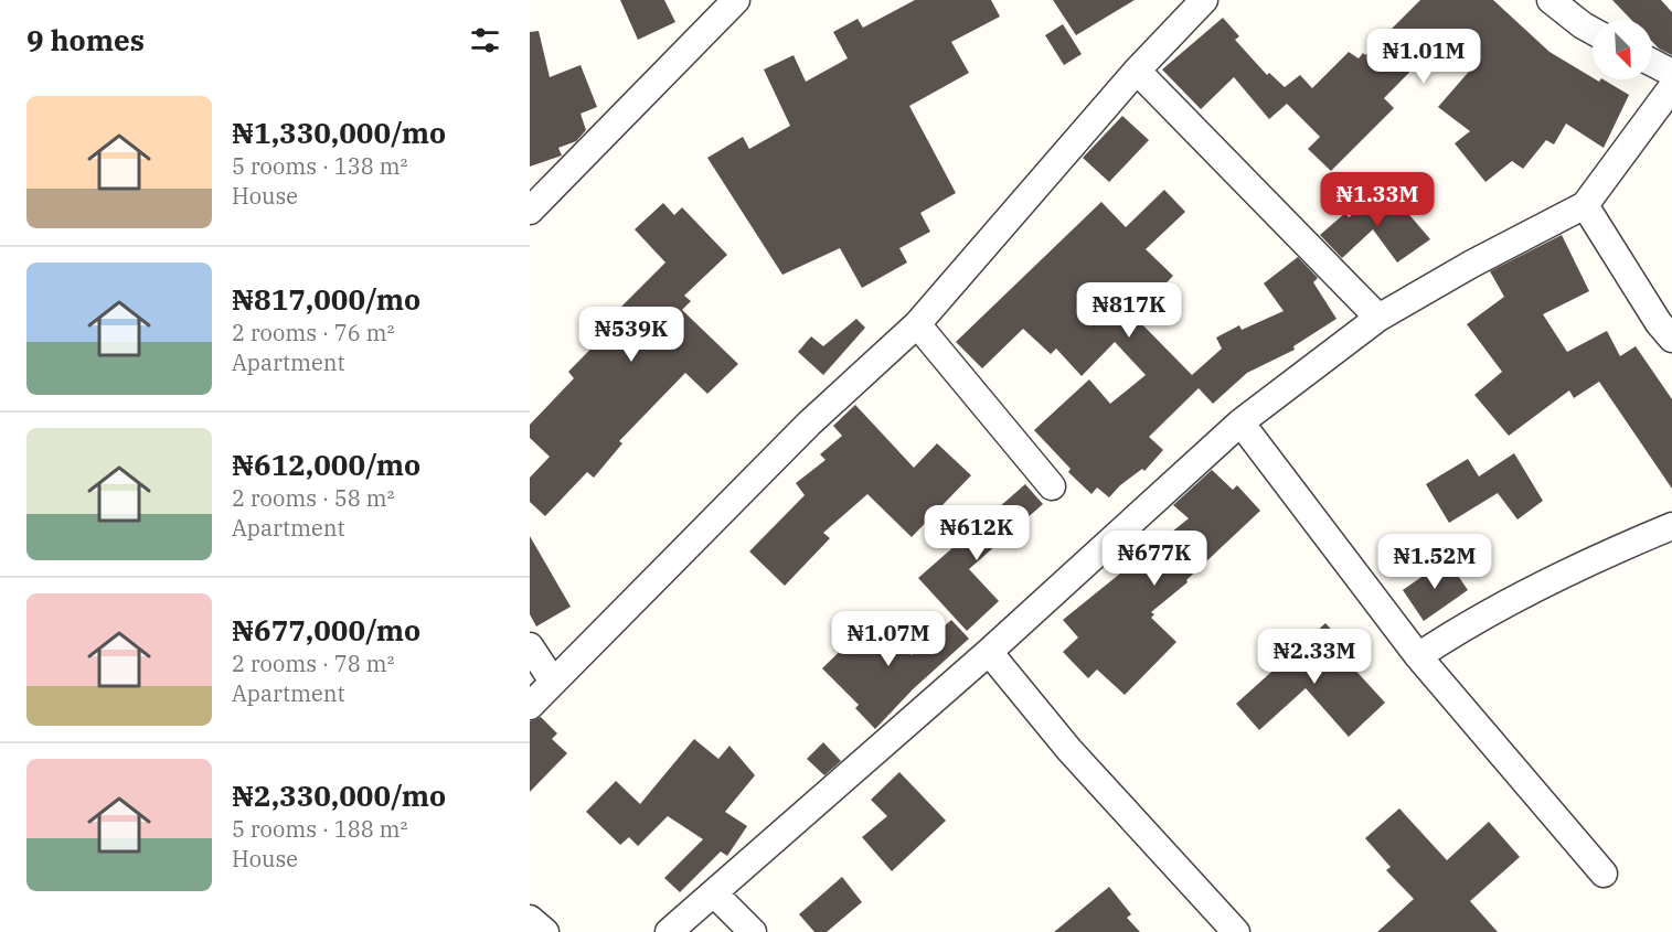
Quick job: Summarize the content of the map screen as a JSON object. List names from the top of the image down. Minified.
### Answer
{"north":"bottom right","page":{"heading":"9 homes","price":["₦1.01M","₦1.33M","₦817K","₦539K","₦612K","₦677K","₦1.52M","₦1.07M","₦2.33M"],"list":[{"name":"₦1,330,000/mo","note":"5 rooms · 138 m² · House"},{"name":"₦817,000/mo","note":"2 rooms · 76 m² · Apartment"},{"name":"₦612,000/mo","note":"2 rooms · 58 m² · Apartment"},{"name":"₦677,000/mo","note":"2 rooms · 78 m² · Apartment"},{"name":"₦2,330,000/mo","note":"5 rooms · 188 m² · House"}]}}
